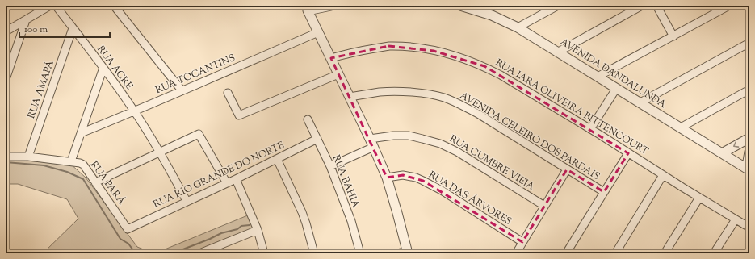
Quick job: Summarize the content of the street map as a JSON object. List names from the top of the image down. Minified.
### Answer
{"streets":{"street":["RUA ACRE","AVENIDA DANDALUNDA","RUA TOCANTINS","RUA AMAPÁ","RUA IARA OLIVEIRA BITTENCOURT","AVENIDA CELEIRO DOS PARDAIS","RUA CUMBRE VIEJA","RUA RIO GRANDE DO NORTE","RUA BAHIA","RUA PARÁ","RUA DAS ÁRVORES"]},"crossings":[["RUA ACRE","RUA TOCANTINS"],["RUA ACRE","RUA AMAPÁ"],["RUA ACRE","RUA RIO GRANDE DO NORTE"],["RUA AMAPÁ","RUA PARÁ"],["RUA RIO GRANDE DO NORTE","RUA BAHIA"],["RUA RIO GRANDE DO NORTE","RUA PARÁ"]],"scale_bar":"100 m"}
